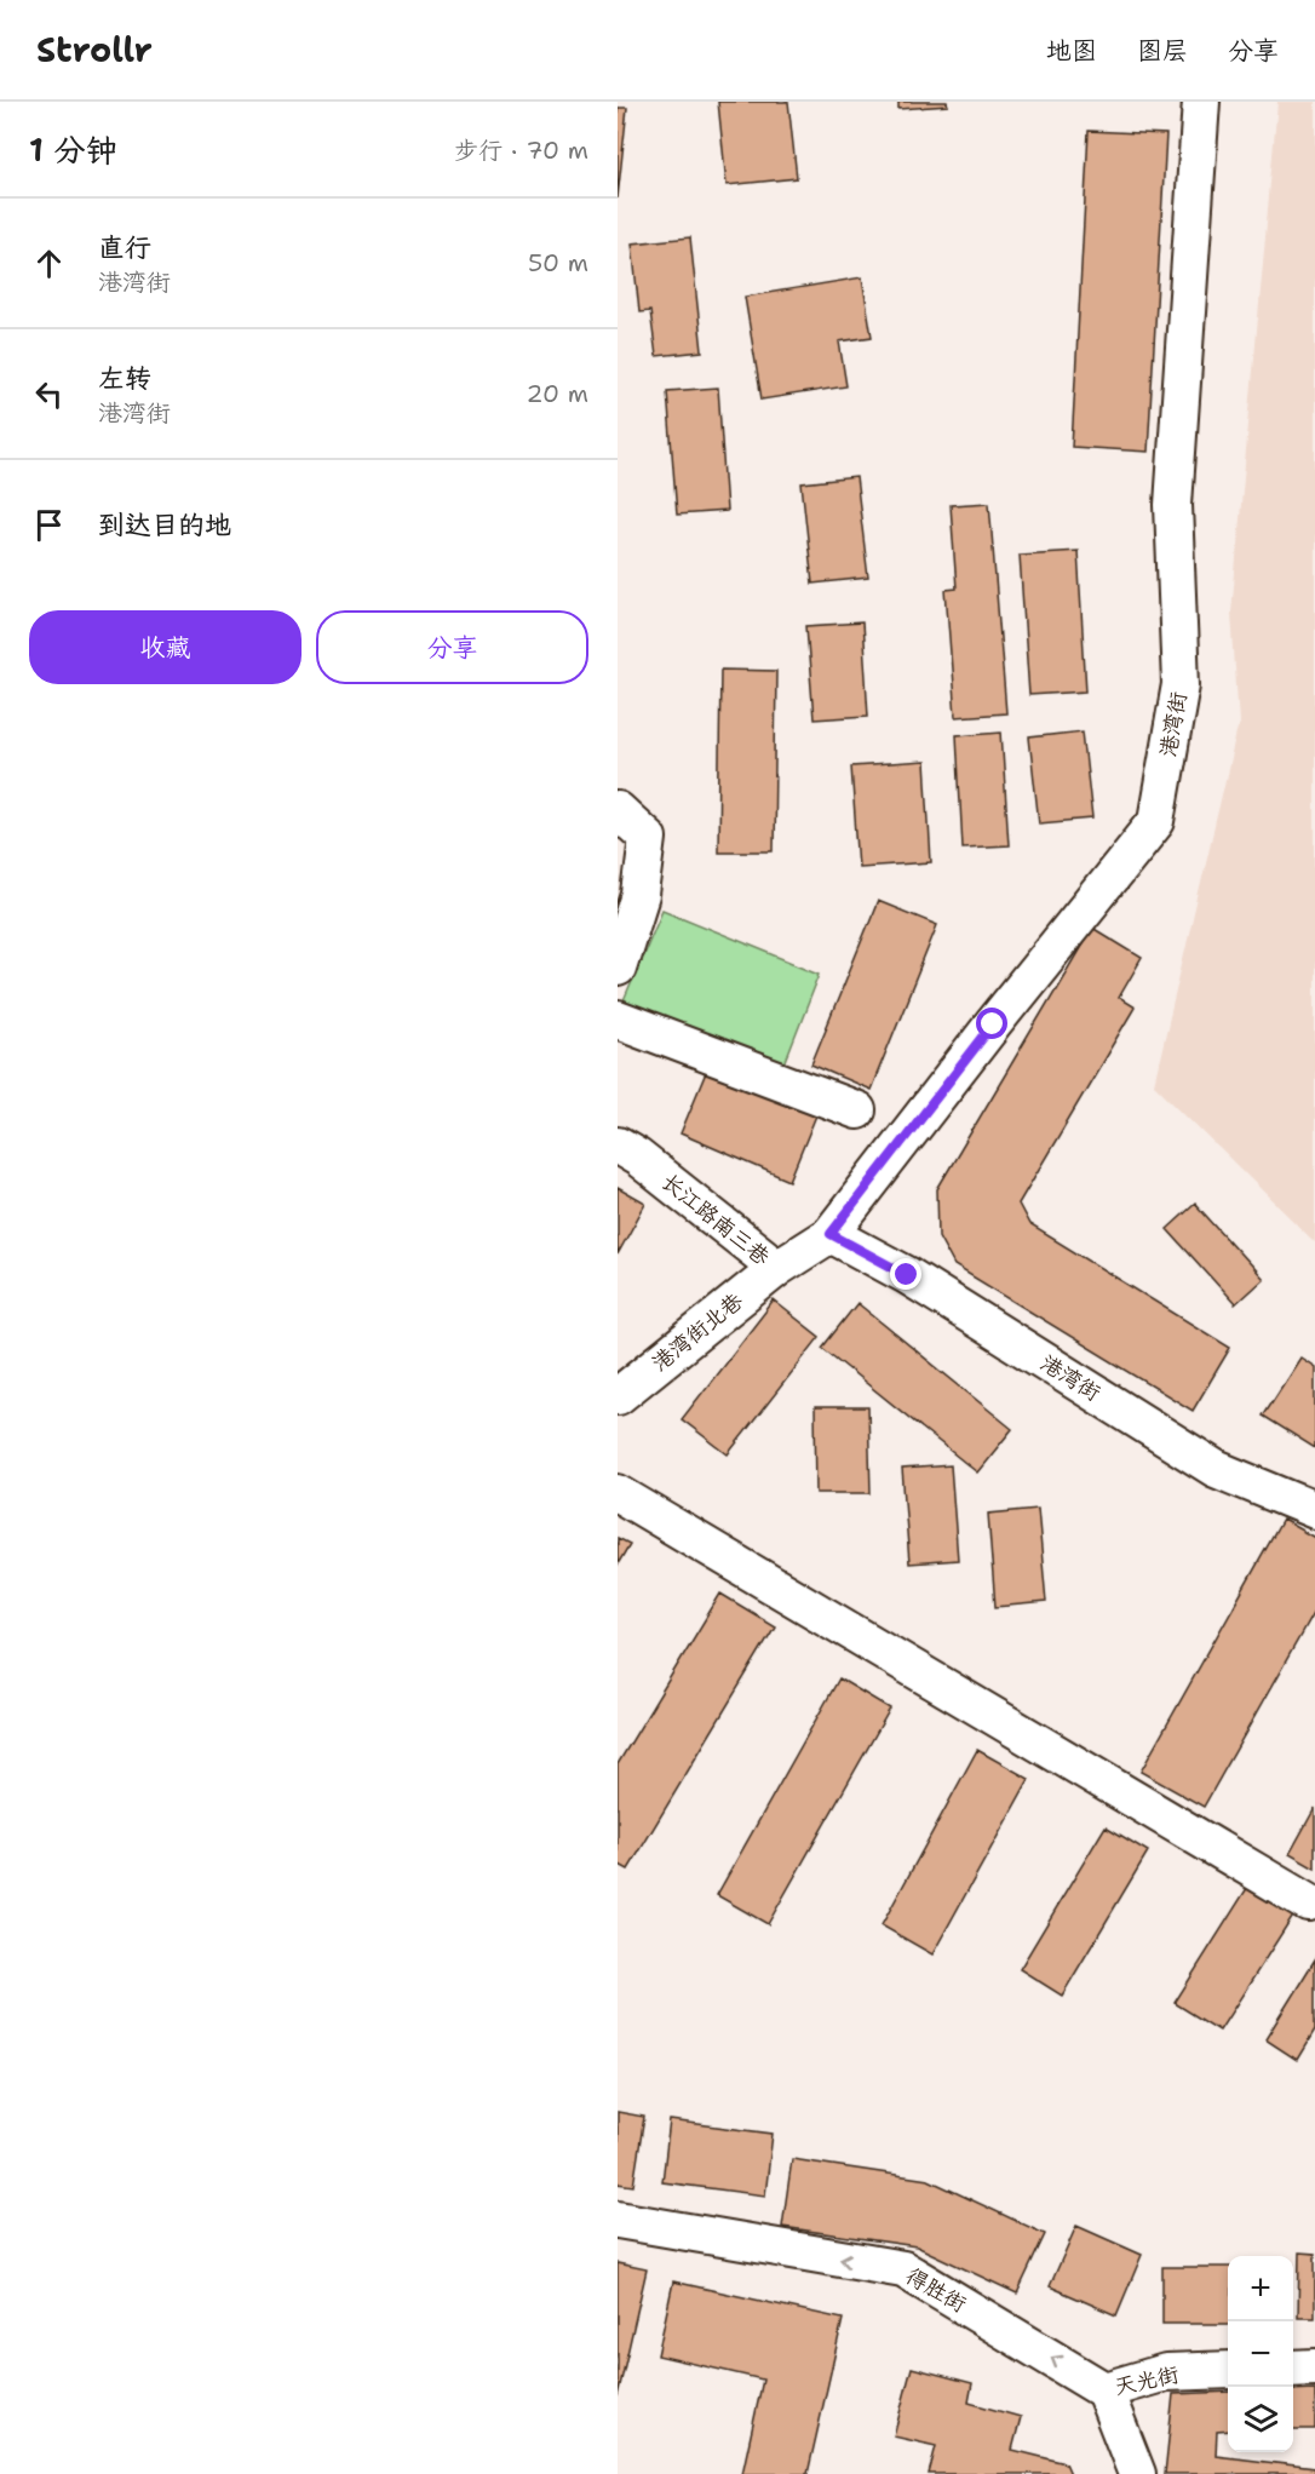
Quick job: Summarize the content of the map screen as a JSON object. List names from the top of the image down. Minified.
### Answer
{"streets":{"street":["港湾街","长江路南三巷","港湾街北巷","得胜街","天光街"]},"crossings":[["港湾街","长江路南三巷"],["港湾街","港湾街北巷"],["长江路南三巷","港湾街北巷"],["得胜街","天光街"]],"one_way":["得胜街"],"page":{"header":"Strollr","nav":["地图","图层","分享"],"heading":["1 分钟","步行 · 70 m"],"list":[["直行","港湾街","50 m"],["左转","港湾街","20 m"],"到达目的地"],"buttons":["收藏","分享"],"map_buttons":["+","−"]}}
